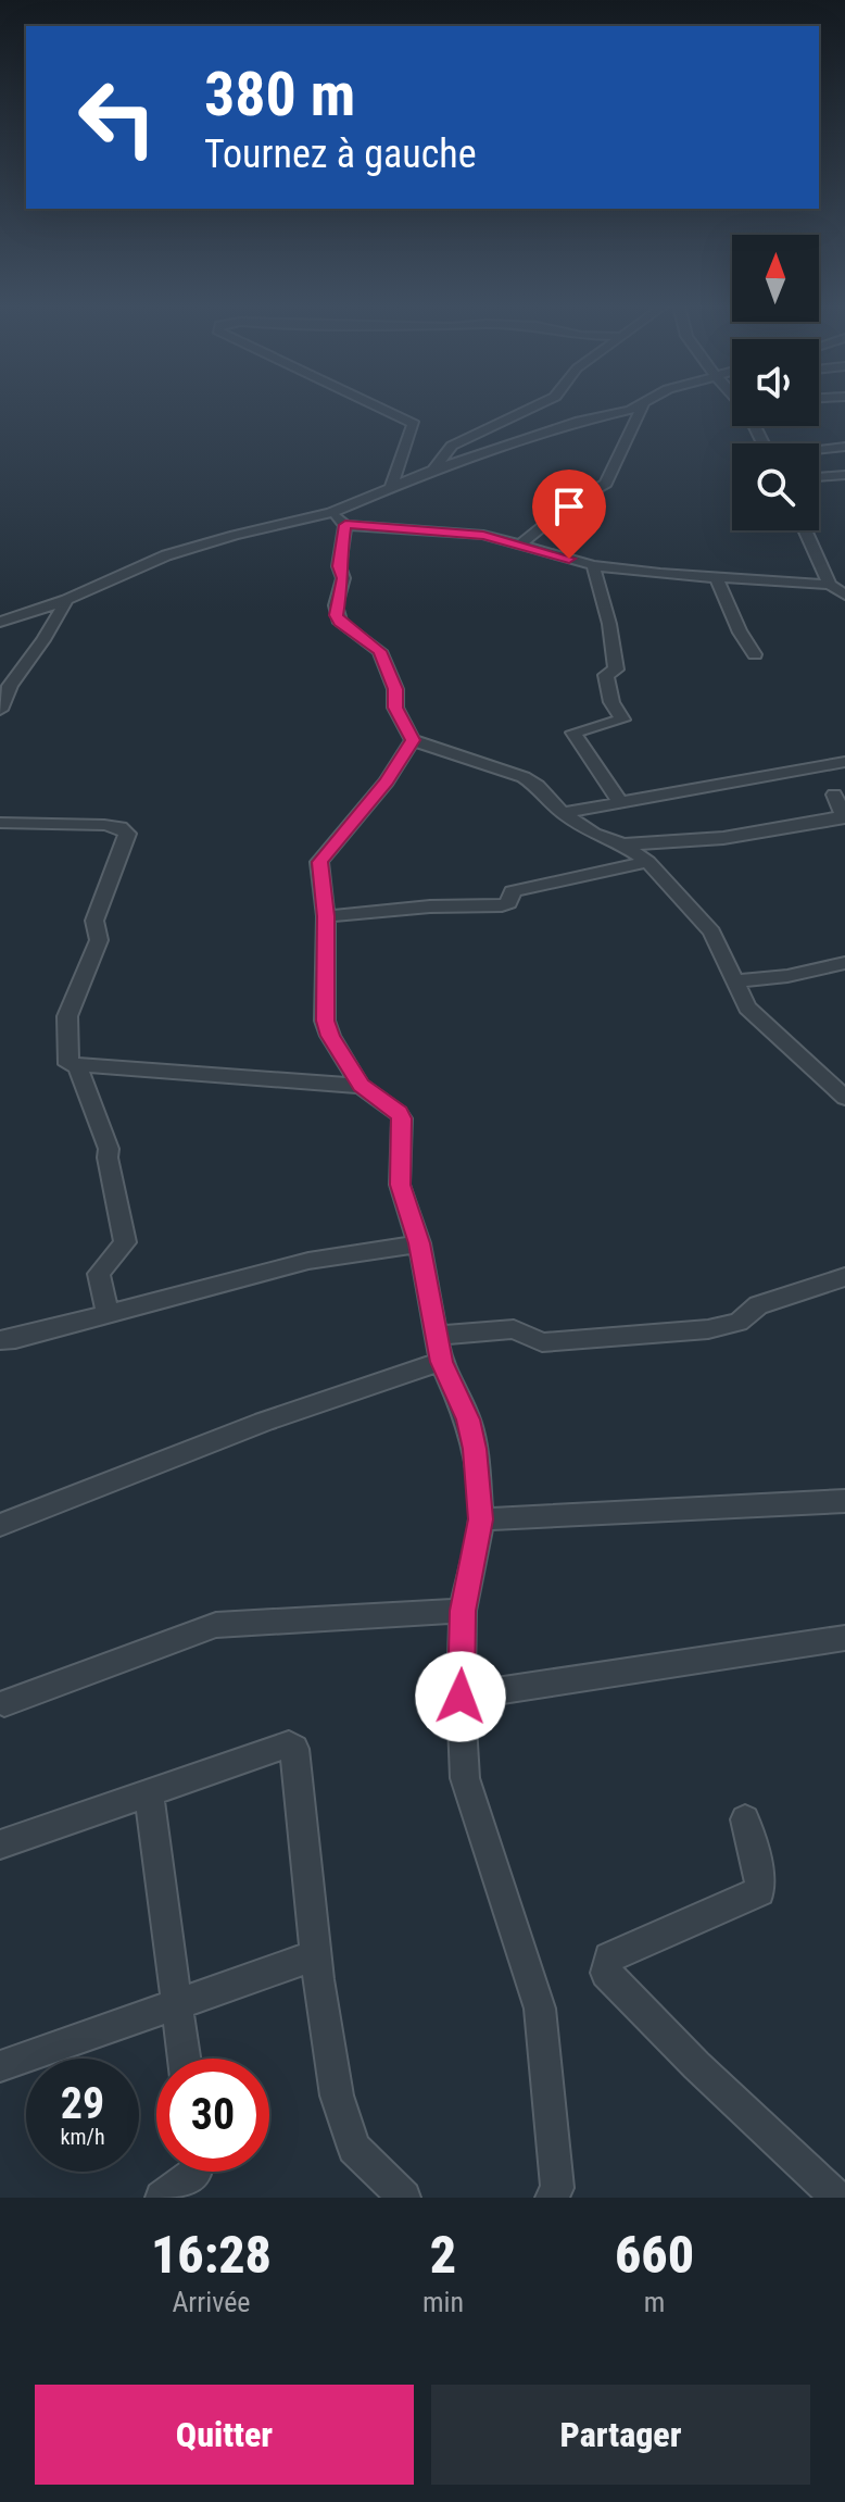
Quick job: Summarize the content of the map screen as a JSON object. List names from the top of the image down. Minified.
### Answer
{"north":"top","page":{"turn":["380 m","Tournez à gauche"],"speed":"29 km/h","limit":"30","eta":["16:28","Arrivée","2","min","660","m"],"buttons":["Quitter","Partager"]}}
